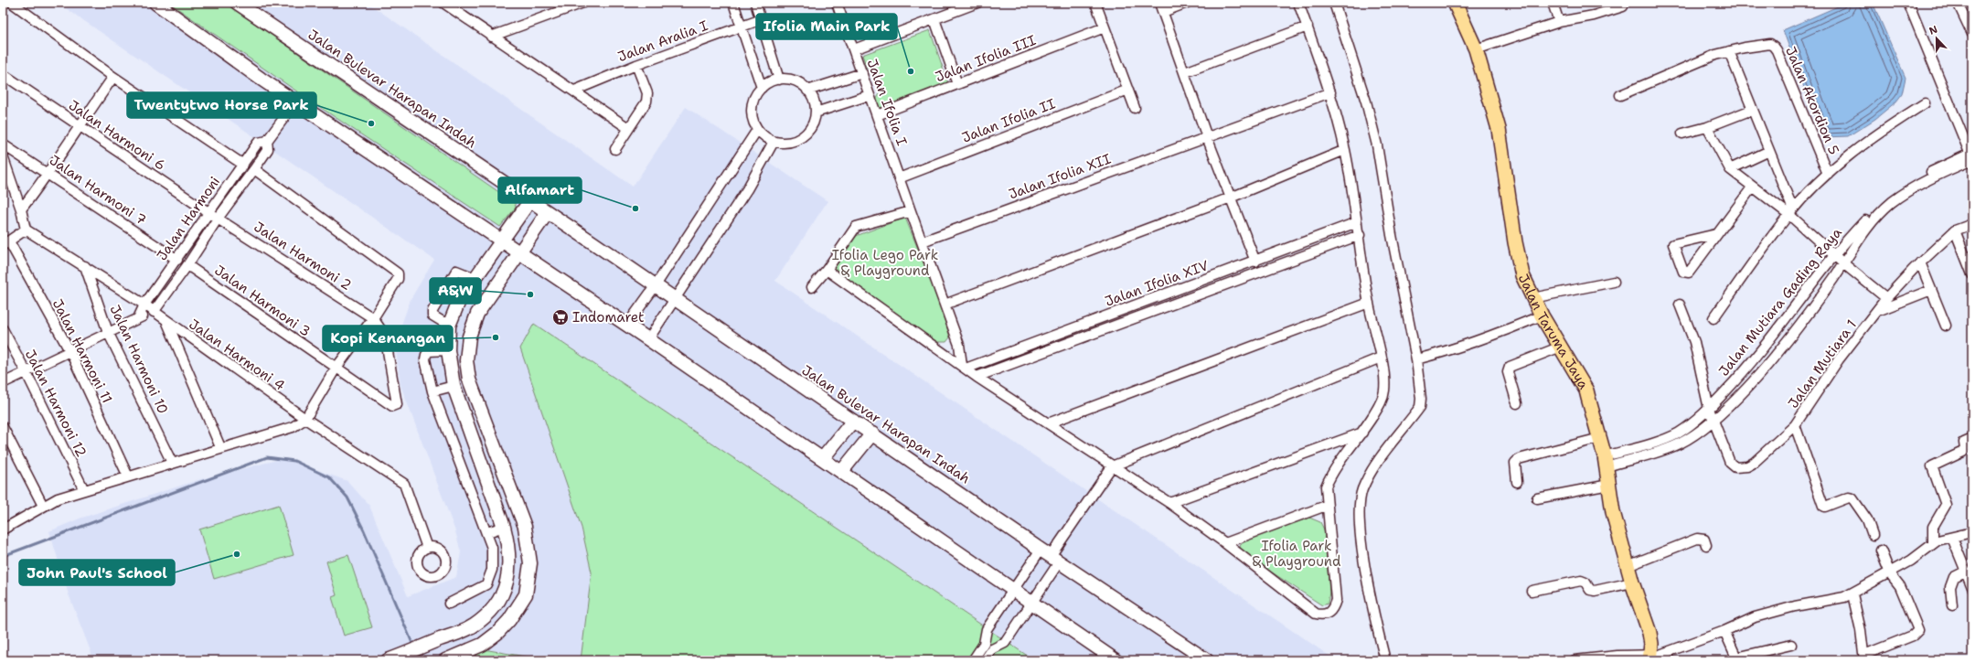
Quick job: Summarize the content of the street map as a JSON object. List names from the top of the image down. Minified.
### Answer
{"streets":{"main road":["Jalan Taruma Jaya"],"street":["Jalan Aralia I","Jalan Ifolia III","Jalan Bulevar Harapan Indah","Jalan Akordion 5","Jalan Ifolia I","Jalan Ifolia II","Jalan Harmoni 6","Jalan Ifolia XII","Jalan Harmoni 7","Jalan Harmoni","Jalan Harmoni 2","Jalan Ifolia XIV","Jalan Harmoni 3","Jalan Mutiara Gading Raya","Jalan Harmoni 11","Jalan Harmoni 4","Jalan Harmoni 10","Jalan Mutiara 1","Jalan Harmoni 12"]},"crossings":[["Jalan Ifolia III","Jalan Ifolia I"],["Jalan Ifolia I","Jalan Ifolia II"],["Jalan Ifolia I","Jalan Ifolia XII"],["Jalan Ifolia I","Jalan Ifolia XIV"],["Jalan Harmoni 6","Jalan Harmoni"],["Jalan Harmoni 6","Jalan Harmoni 2"],["Jalan Harmoni 7","Jalan Harmoni"],["Jalan Harmoni","Jalan Harmoni 2"],["Jalan Harmoni","Jalan Harmoni 3"],["Jalan Harmoni","Jalan Harmoni 4"],["Jalan Harmoni 2","Jalan Harmoni 3"],["Jalan Mutiara Gading Raya","Jalan Taruma Jaya"],["Jalan Mutiara Gading Raya","Jalan Mutiara 1"],["Jalan Harmoni 4","Jalan Harmoni 10"]],"parks":["Ifolia Lego Park & Playground","Ifolia Park & Playground"],"places":{"other":["Ifolia Main Park","Twentytwo Horse Park","Alfamart","A&W","Kopi Kenangan","John Paul's School"],"supermarket":["Indomaret"]},"north":"top"}
